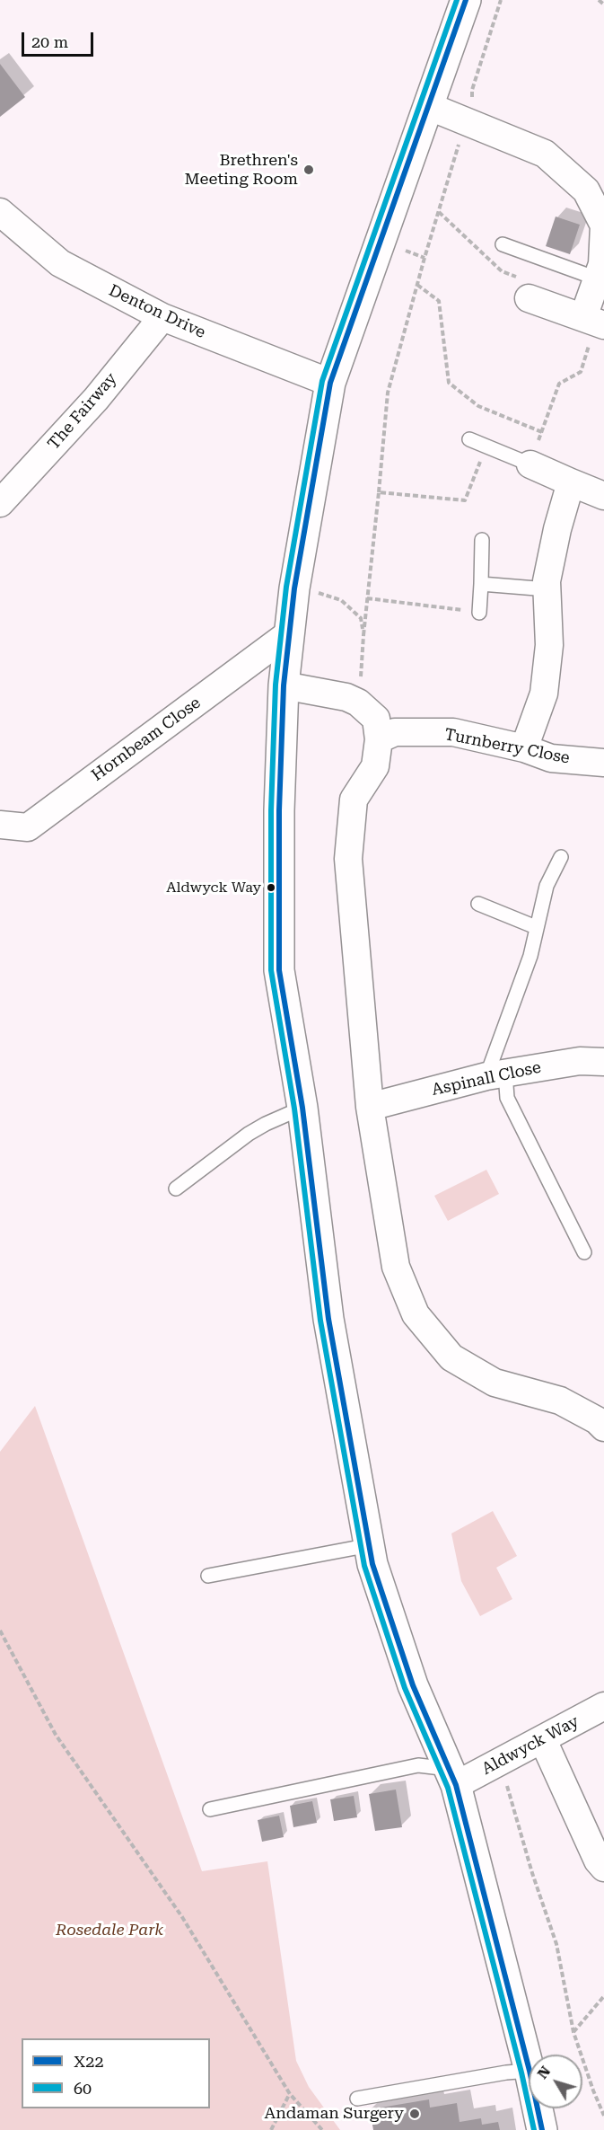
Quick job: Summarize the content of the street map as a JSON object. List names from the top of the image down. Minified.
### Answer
{"streets":{"street":["Denton Drive","The Fairway","Hornbeam Close","Turnberry Close","Aspinall Close","Aldwyck Way"]},"crossings":[["Denton Drive","The Fairway"]],"parks":["Rosedale Park"],"places":["Brethren's Meeting Room","Aldwyck Way","Andaman Surgery"],"lines":["transit line X22","transit line 60"],"legend":["X22","60"],"scale_bar":"20 m","north":"top left"}
